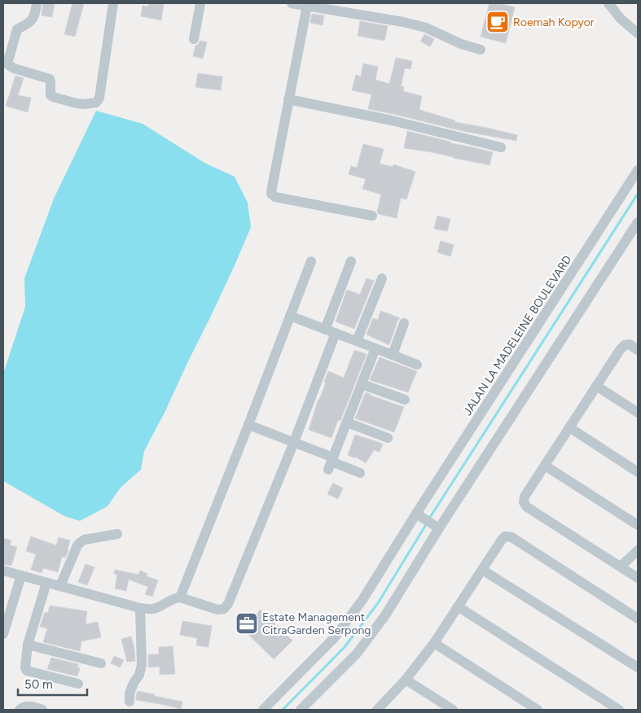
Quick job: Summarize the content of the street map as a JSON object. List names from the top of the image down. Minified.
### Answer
{"streets":{"street":["JALAN LA MADELEINE BOULEVARD"]},"places":{"cafe":["Roemah Kopyor"],"office":["Estate Management CitraGarden Serpong"]},"scale_bar":"50 m"}
